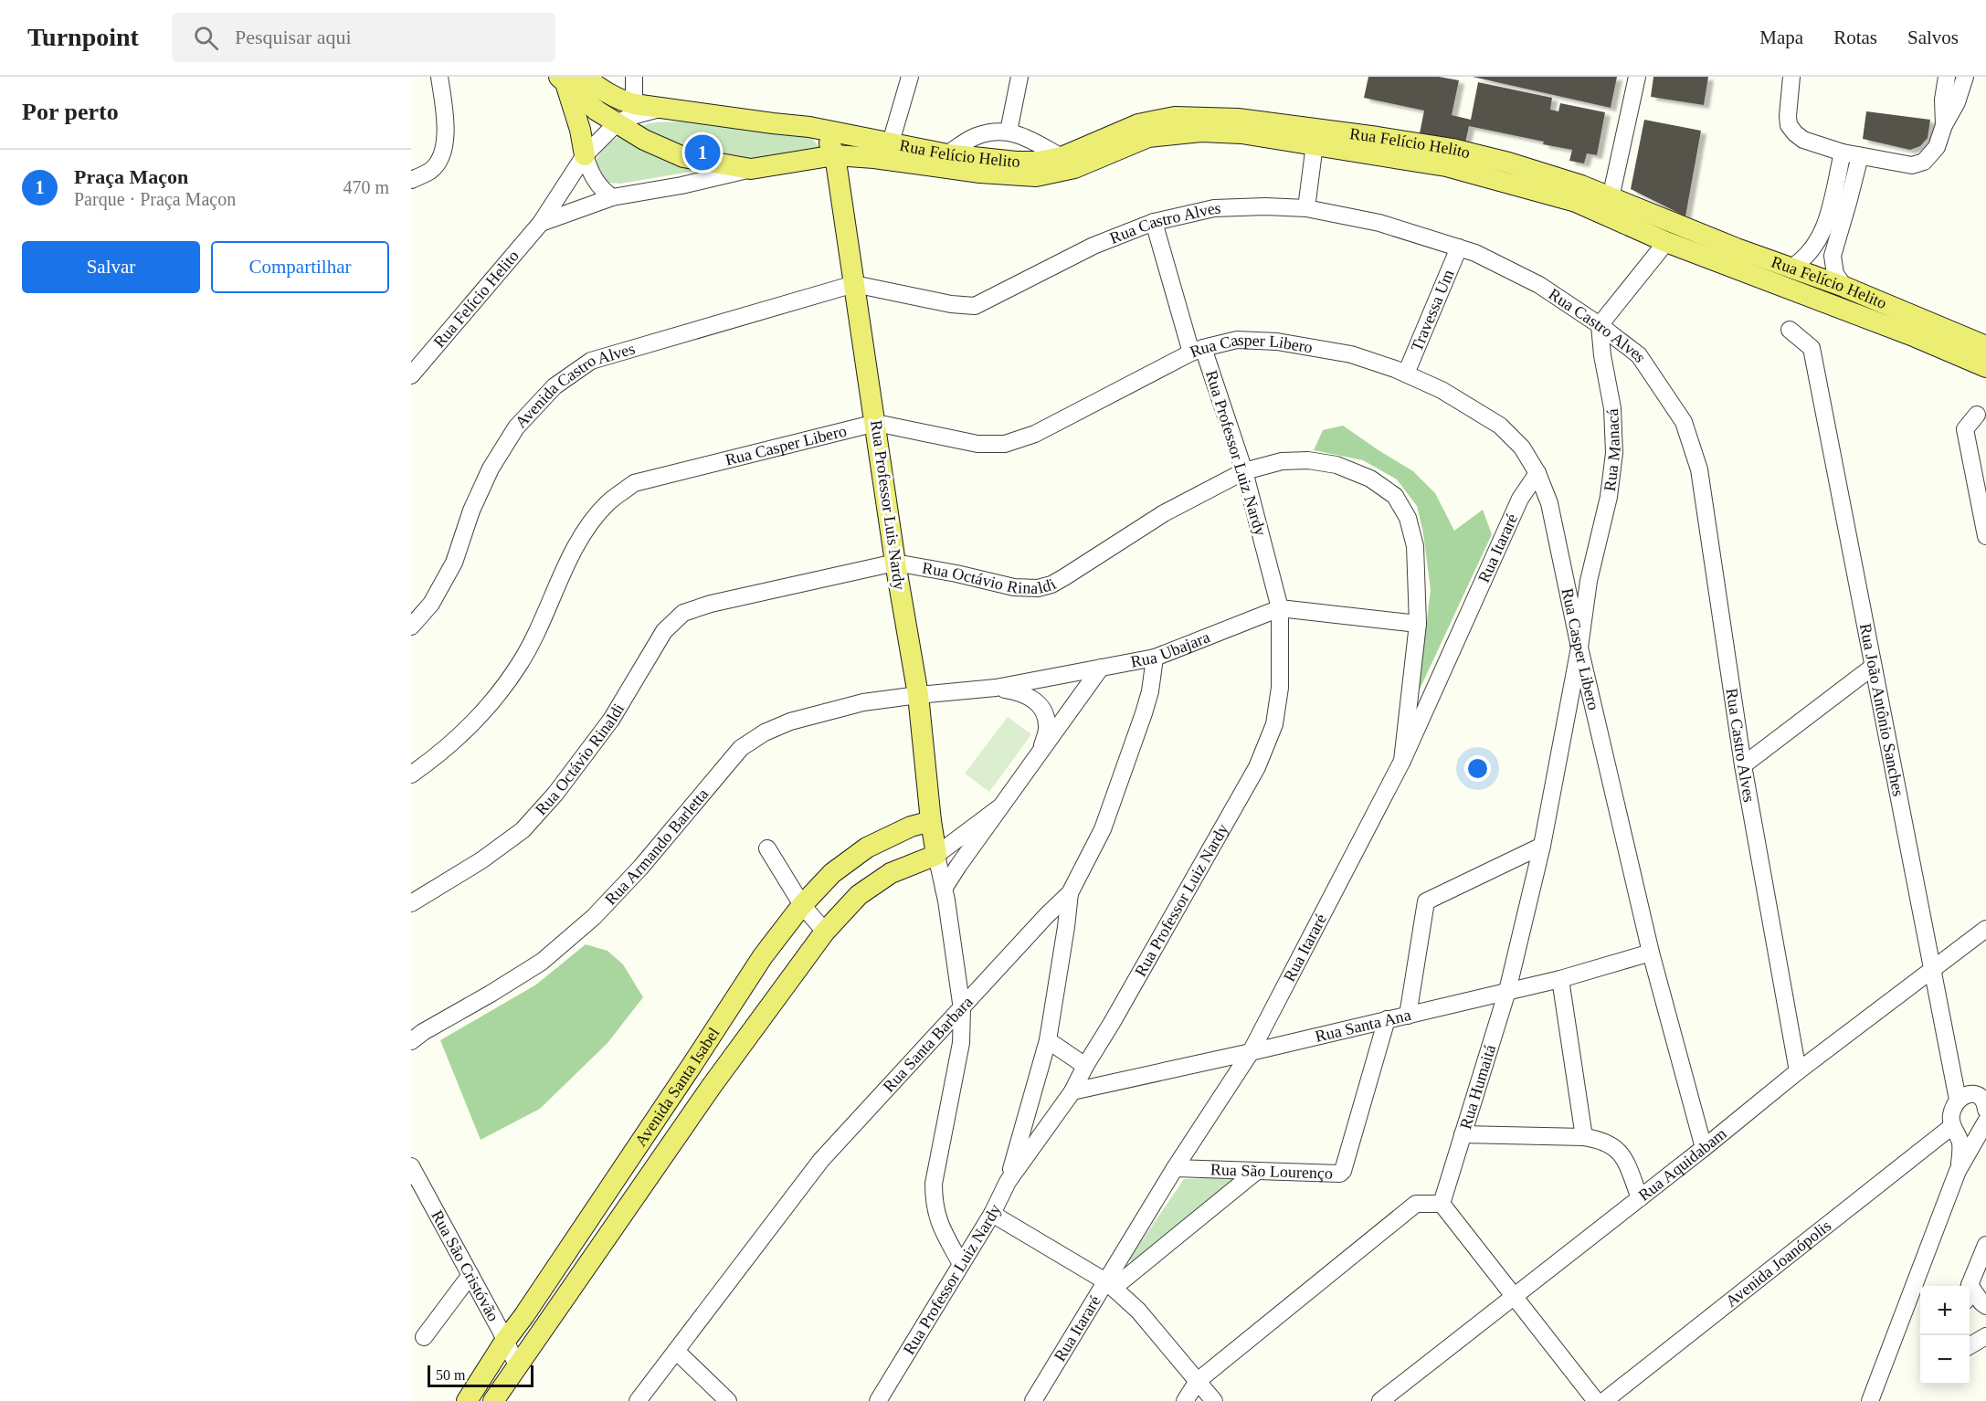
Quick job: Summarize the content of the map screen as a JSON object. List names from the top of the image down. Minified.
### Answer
{"streets":{"main road":["Rua Felício Helito","Rua Professor Luis Nardy","Avenida Santa Isabel"],"street":["Rua Castro Alves","Travessa Um","Rua Casper Libero","Avenida Castro Alves","Rua Manacá","Rua Professor Luiz Nardy","Rua Itararé","Rua Octávio Rinaldi","Rua Ubajara","Rua João Antônio Sanches","Rua Armando Barletta","Rua Santa Ana","Rua Santa Barbara","Rua Humaitá","Rua Aquidabam","Rua São Lourenço","Avenida Joanópolis","Rua São Cristóvão"]},"crossings":[["Rua Felício Helito","Rua Professor Luis Nardy"],["Rua Castro Alves","Travessa Um"],["Rua Castro Alves","Avenida Castro Alves"],["Rua Castro Alves","Rua Manacá"],["Rua Castro Alves","Rua Professor Luiz Nardy"],["Rua Castro Alves","Rua Professor Luis Nardy"],["Rua Castro Alves","Rua Aquidabam"],["Travessa Um","Rua Casper Libero"],["Rua Casper Libero","Rua Manacá"],["Rua Casper Libero","Rua Professor Luiz Nardy"],["Rua Casper Libero","Rua Professor Luis Nardy"],["Rua Casper Libero","Rua Itararé"],["Rua Casper Libero","Rua Santa Ana"],["Rua Casper Libero","Rua Humaitá"],["Rua Casper Libero","Rua Aquidabam"],["Avenida Castro Alves","Rua Professor Luis Nardy"],["Rua Manacá","Rua Humaitá"],["Rua Professor Luiz Nardy","Rua Octávio Rinaldi"],["Rua Professor Luiz Nardy","Rua Ubajara"],["Rua Professor Luiz Nardy","Rua Santa Ana"],["Rua Professor Luis Nardy","Rua Octávio Rinaldi"],["Rua Professor Luis Nardy","Rua Ubajara"],["Rua Professor Luis Nardy","Rua Armando Barletta"],["Rua Professor Luis Nardy","Avenida Santa Isabel"],["Rua Itararé","Rua Octávio Rinaldi"],["Rua Itararé","Rua Santa Ana"],["Rua Itararé","Rua São Lourenço"],["Rua Octávio Rinaldi","Rua Ubajara"],["Rua Ubajara","Rua Armando Barletta"],["Rua Ubajara","Rua Santa Barbara"],["Rua João Antônio Sanches","Rua Aquidabam"],["Rua Santa Ana","Rua Humaitá"],["Rua Santa Ana","Rua São Lourenço"],["Avenida Santa Isabel","Rua São Cristóvão"]],"scale_bar":"50 m","page":{"header":"Turnpoint","search":"Pesquisar aqui","nav":["Mapa","Rotas","Salvos"],"heading":"Por perto","pins":"1","list":[{"mark":"1","name":"Praça Maçon","note":"Parque · Praça Maçon","value":"470 m"}],"buttons":["Salvar","Compartilhar"],"map_buttons":["+","−"],"scale":"50 m"}}
